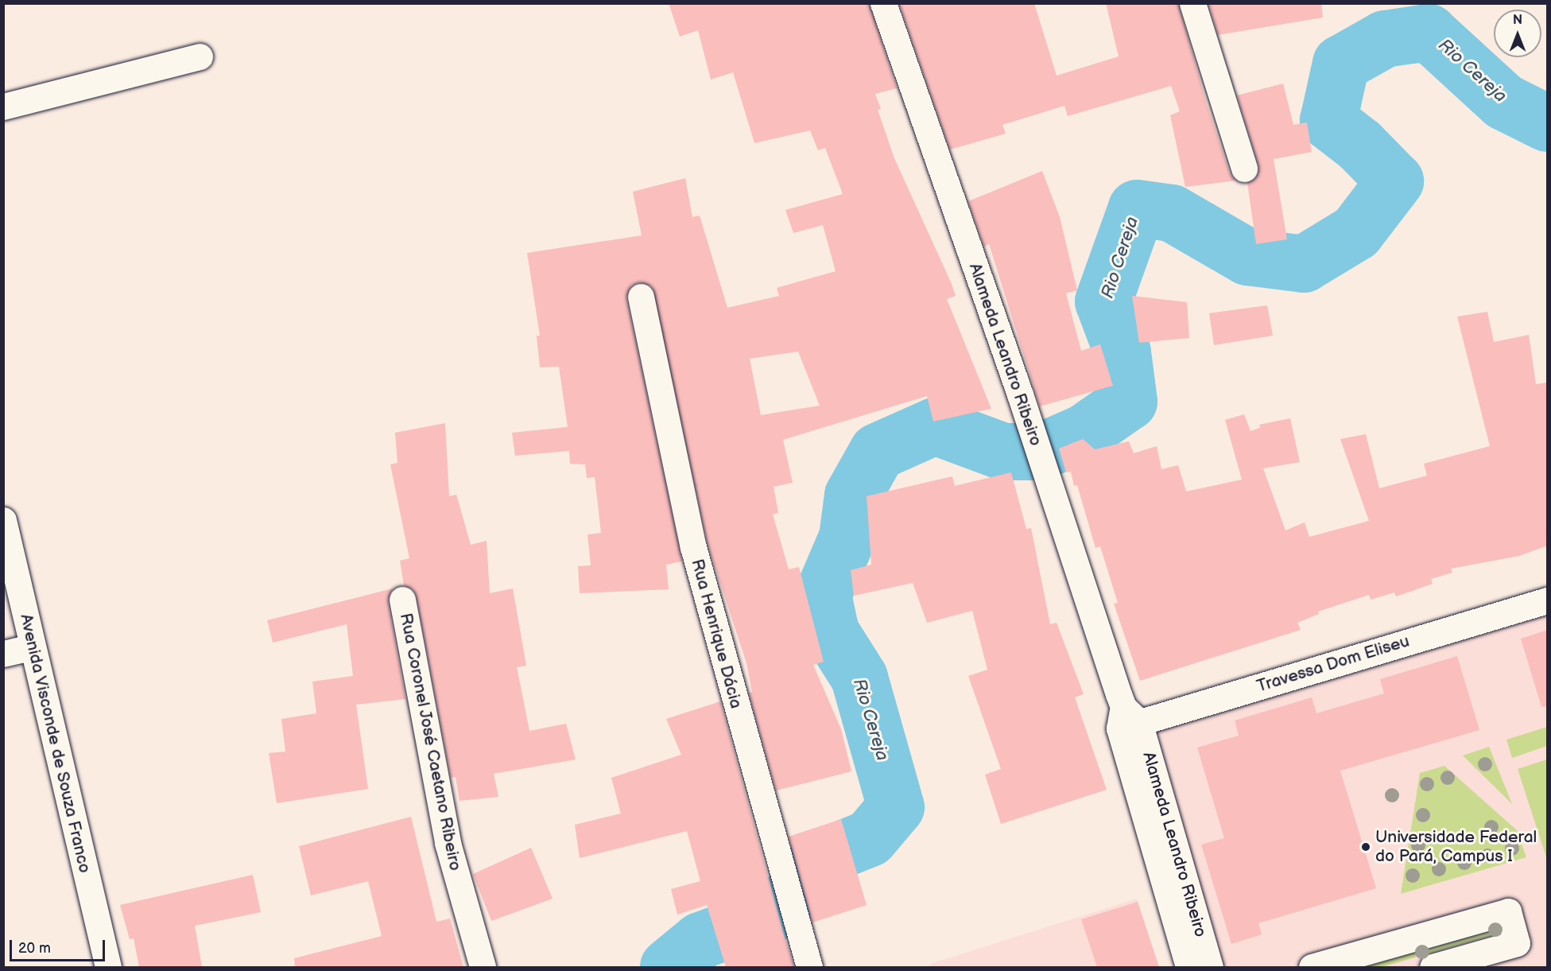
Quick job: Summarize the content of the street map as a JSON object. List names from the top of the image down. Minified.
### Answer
{"streets":{"street":["Alameda Leandro Ribeiro","Rua Henrique Dácia","Travessa Dom Eliseu","Rua Coronel José Caetano Ribeiro","Avenida Visconde de Souza Franco"]},"crossings":[["Alameda Leandro Ribeiro","Travessa Dom Eliseu"]],"water":["Rio Cereja"],"places":["Universidade Federal do Pará, Campus I"],"scale_bar":"20 m","north":"top"}
